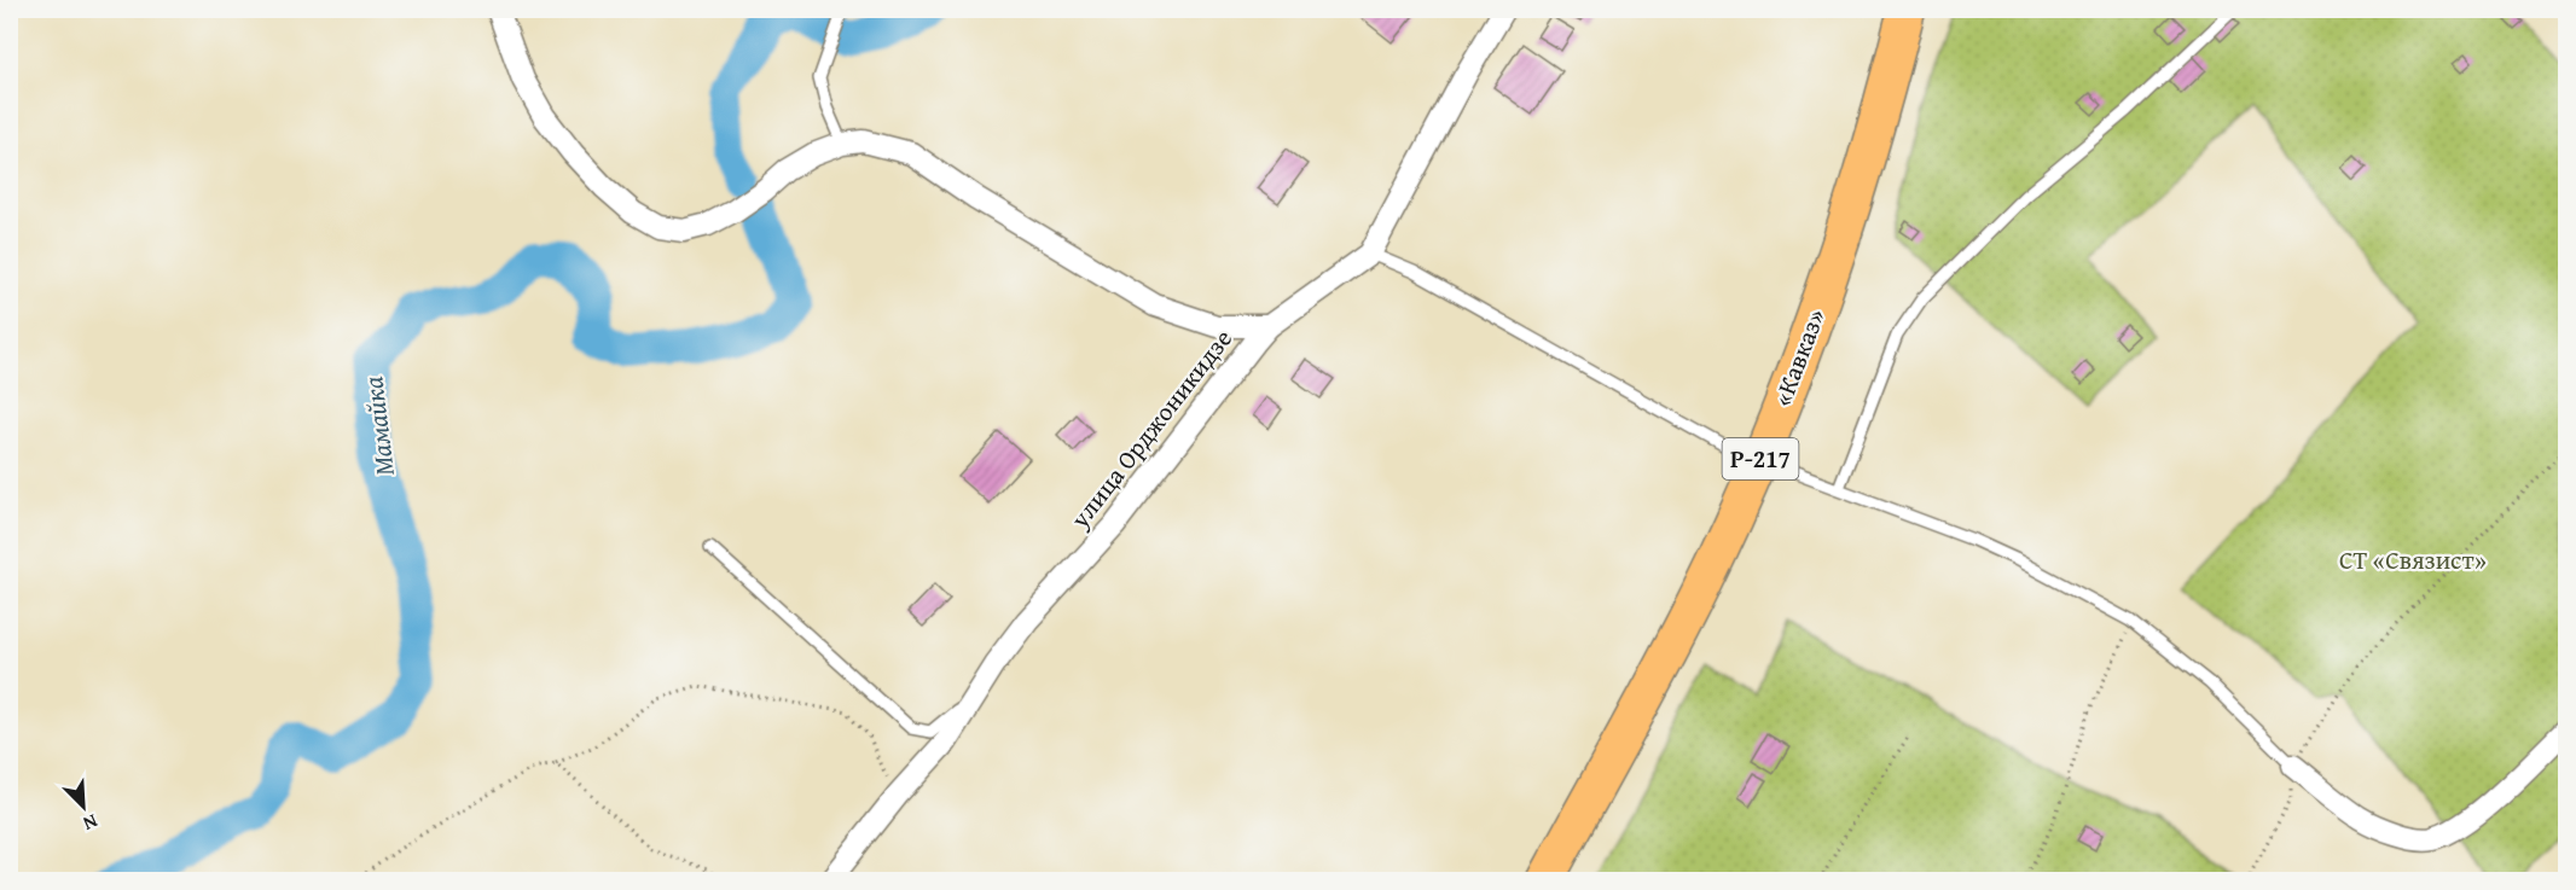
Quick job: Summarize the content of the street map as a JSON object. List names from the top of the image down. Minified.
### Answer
{"streets":{"highway":["«Кавказ»","Р-217"],"street":["улица Орджоникидзе"]},"water":["Мамайка"],"parks":["СТ «Связист»"],"north":"bottom right"}
